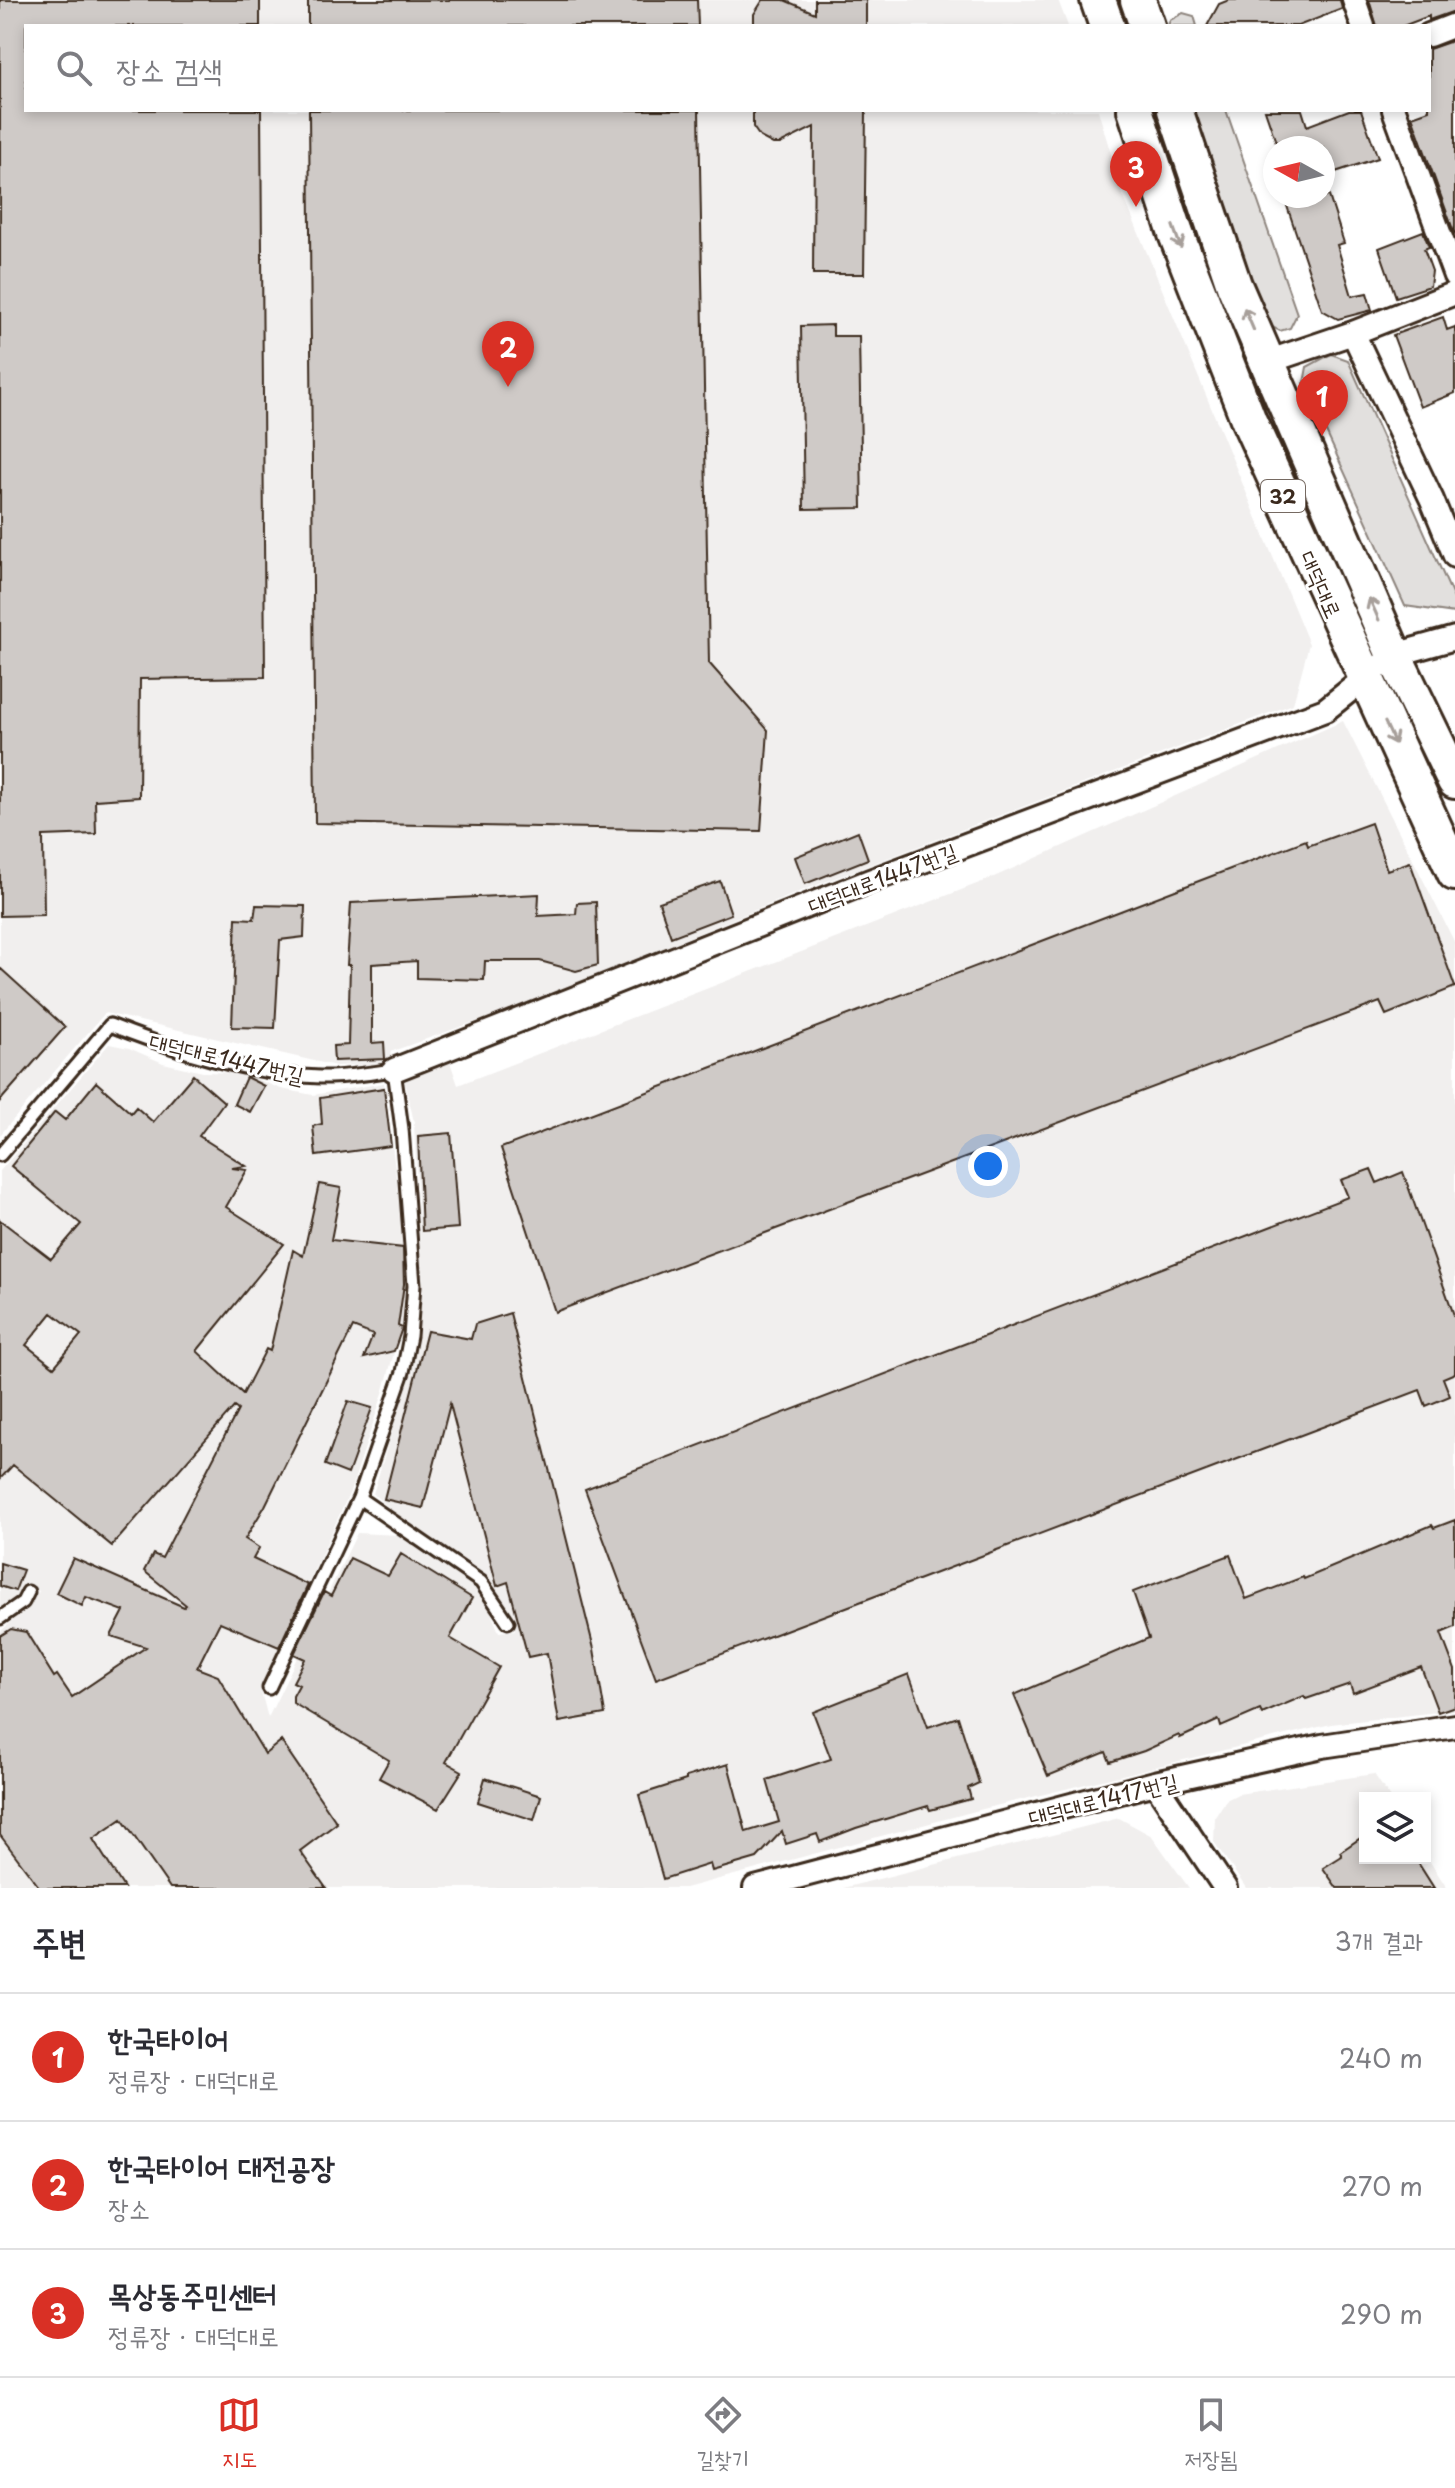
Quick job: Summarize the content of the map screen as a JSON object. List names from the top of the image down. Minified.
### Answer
{"streets":{"main road":["32","대덕대로"],"street":["대덕대로1447번길","대덕대로1417번길"]},"crossings":[["대덕대로","대덕대로1447번길"]],"north":"left","page":{"search":"장소 검색","pins":["3","2","1"],"heading":["주변","3개 결과"],"list":[{"mark":"1","name":"한국타이어","note":"정류장 · 대덕대로","value":"240 m"},{"mark":"2","name":"한국타이어 대전공장","note":"장소","value":"270 m"},{"mark":"3","name":"목상동주민센터","note":"정류장 · 대덕대로","value":"290 m"}],"nav":["지도","길찾기","저장됨"]}}
